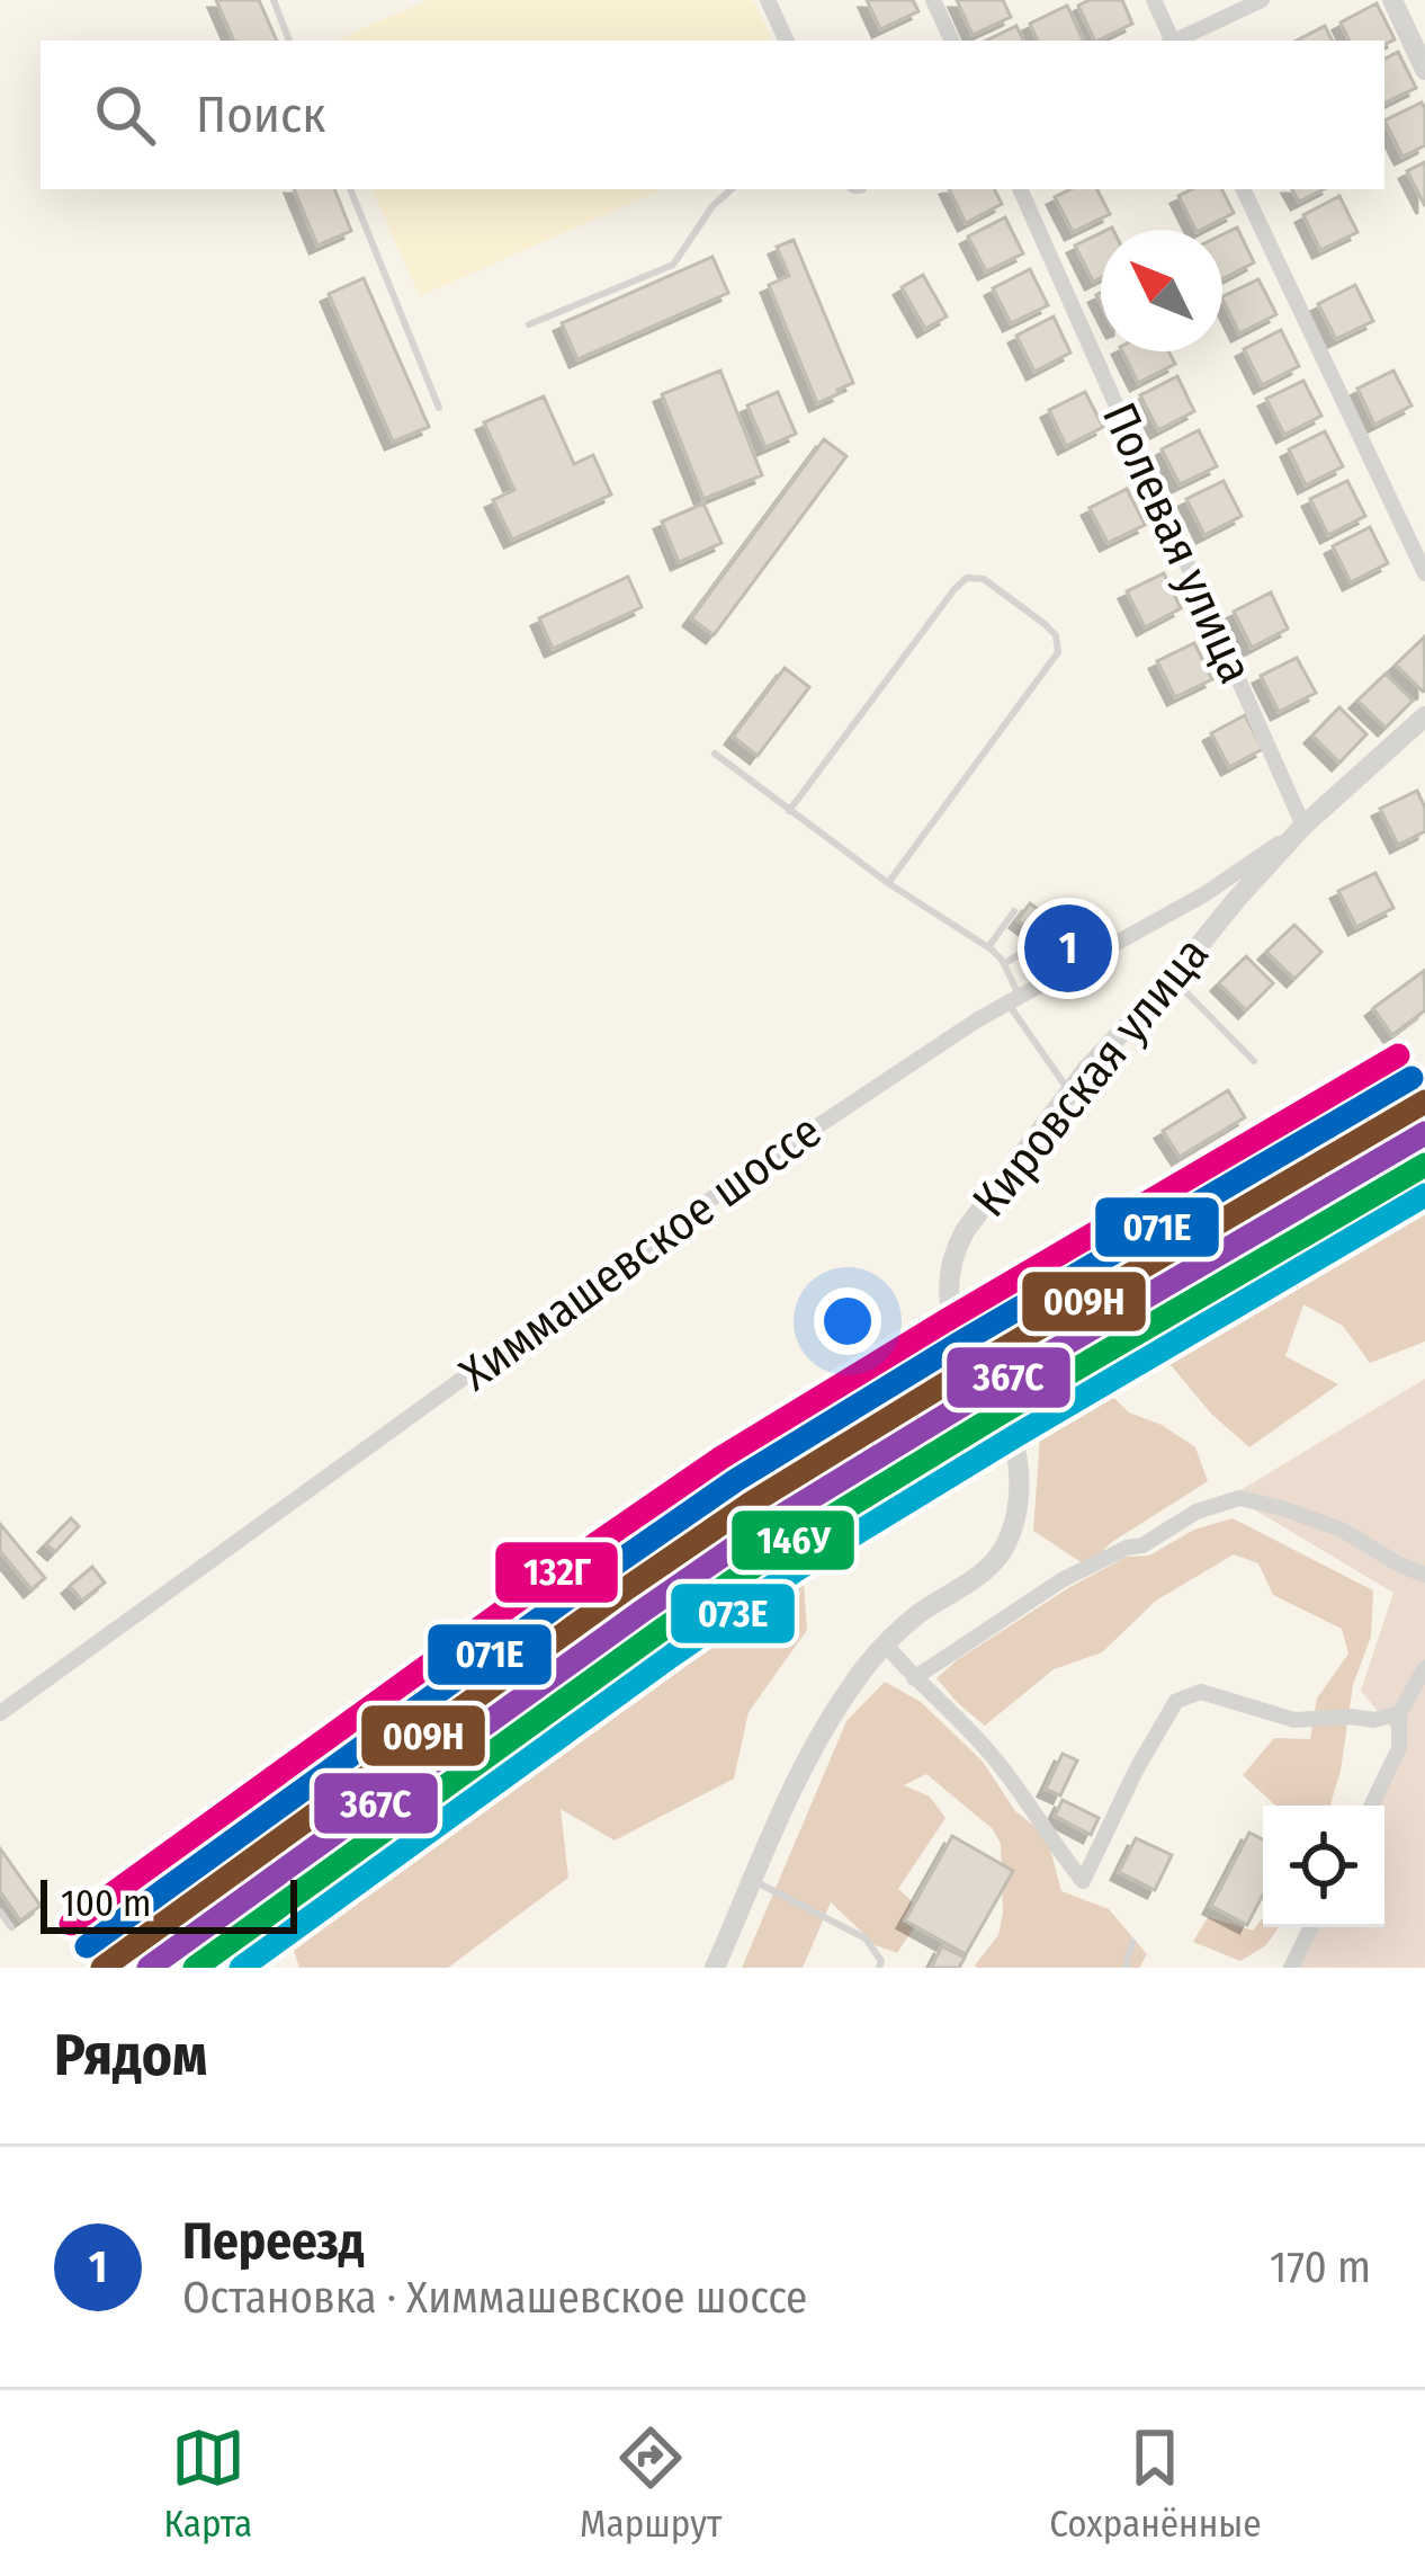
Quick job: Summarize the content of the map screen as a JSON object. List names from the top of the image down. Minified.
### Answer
{"streets":{"main road":["Кировская улица"],"street":["Полевая улица","Химмашевское шоссе"]},"crossings":[["Полевая улица","Кировская улица"],["Полевая улица","Химмашевское шоссе"],["Кировская улица","Химмашевское шоссе"]],"lines":["transit line 132Г","transit line 071Е","transit line 009Н","transit line 367С","transit line 146У","transit line 073Е"],"scale_bar":"100 m","north":"top left","page":{"search":"Поиск","pins":"1","scale":"100 m","heading":"Рядом","list":[{"mark":"1","name":"Переезд","note":"Остановка · Химмашевское шоссе","value":"170 m"}],"nav":["Карта","Маршрут","Сохранённые"]}}
